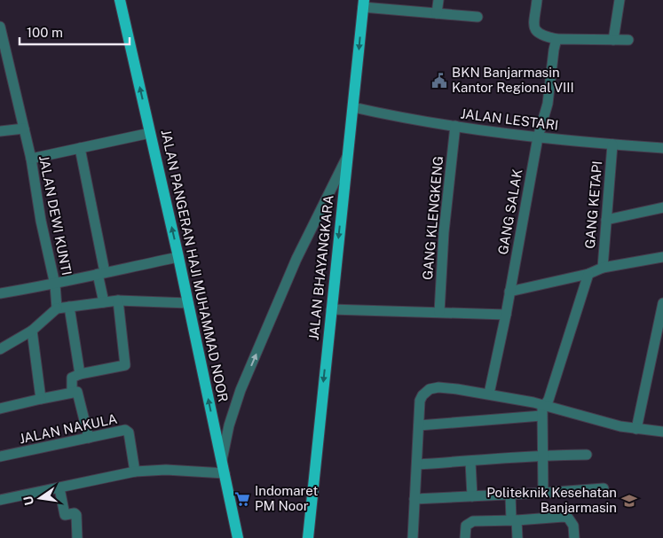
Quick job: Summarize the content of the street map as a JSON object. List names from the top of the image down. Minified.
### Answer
{"streets":{"main road":["JALAN PANGERAN HAJI MUHAMMAD NOOR","JALAN BHAYANGKARA"],"street":["JALAN LESTARI","GANG KETAPI","GANG SALAK","JALAN DEWI KUNTI","GANG KLENGKENG","JALAN NAKULA"]},"crossings":[["JALAN LESTARI","GANG KETAPI"],["JALAN LESTARI","GANG SALAK"],["JALAN LESTARI","GANG KLENGKENG"],["JALAN LESTARI","JALAN BHAYANGKARA"]],"one_way":["JALAN PANGERAN HAJI MUHAMMAD NOOR","JALAN BHAYANGKARA"],"places":{"public building":["BKN Banjarmasin Kantor Regional VIII"],"supermarket":["Indomaret PM Noor"],"school or university":["Politeknik Kesehatan Banjarmasin"]},"scale_bar":"100 m","north":"left"}
